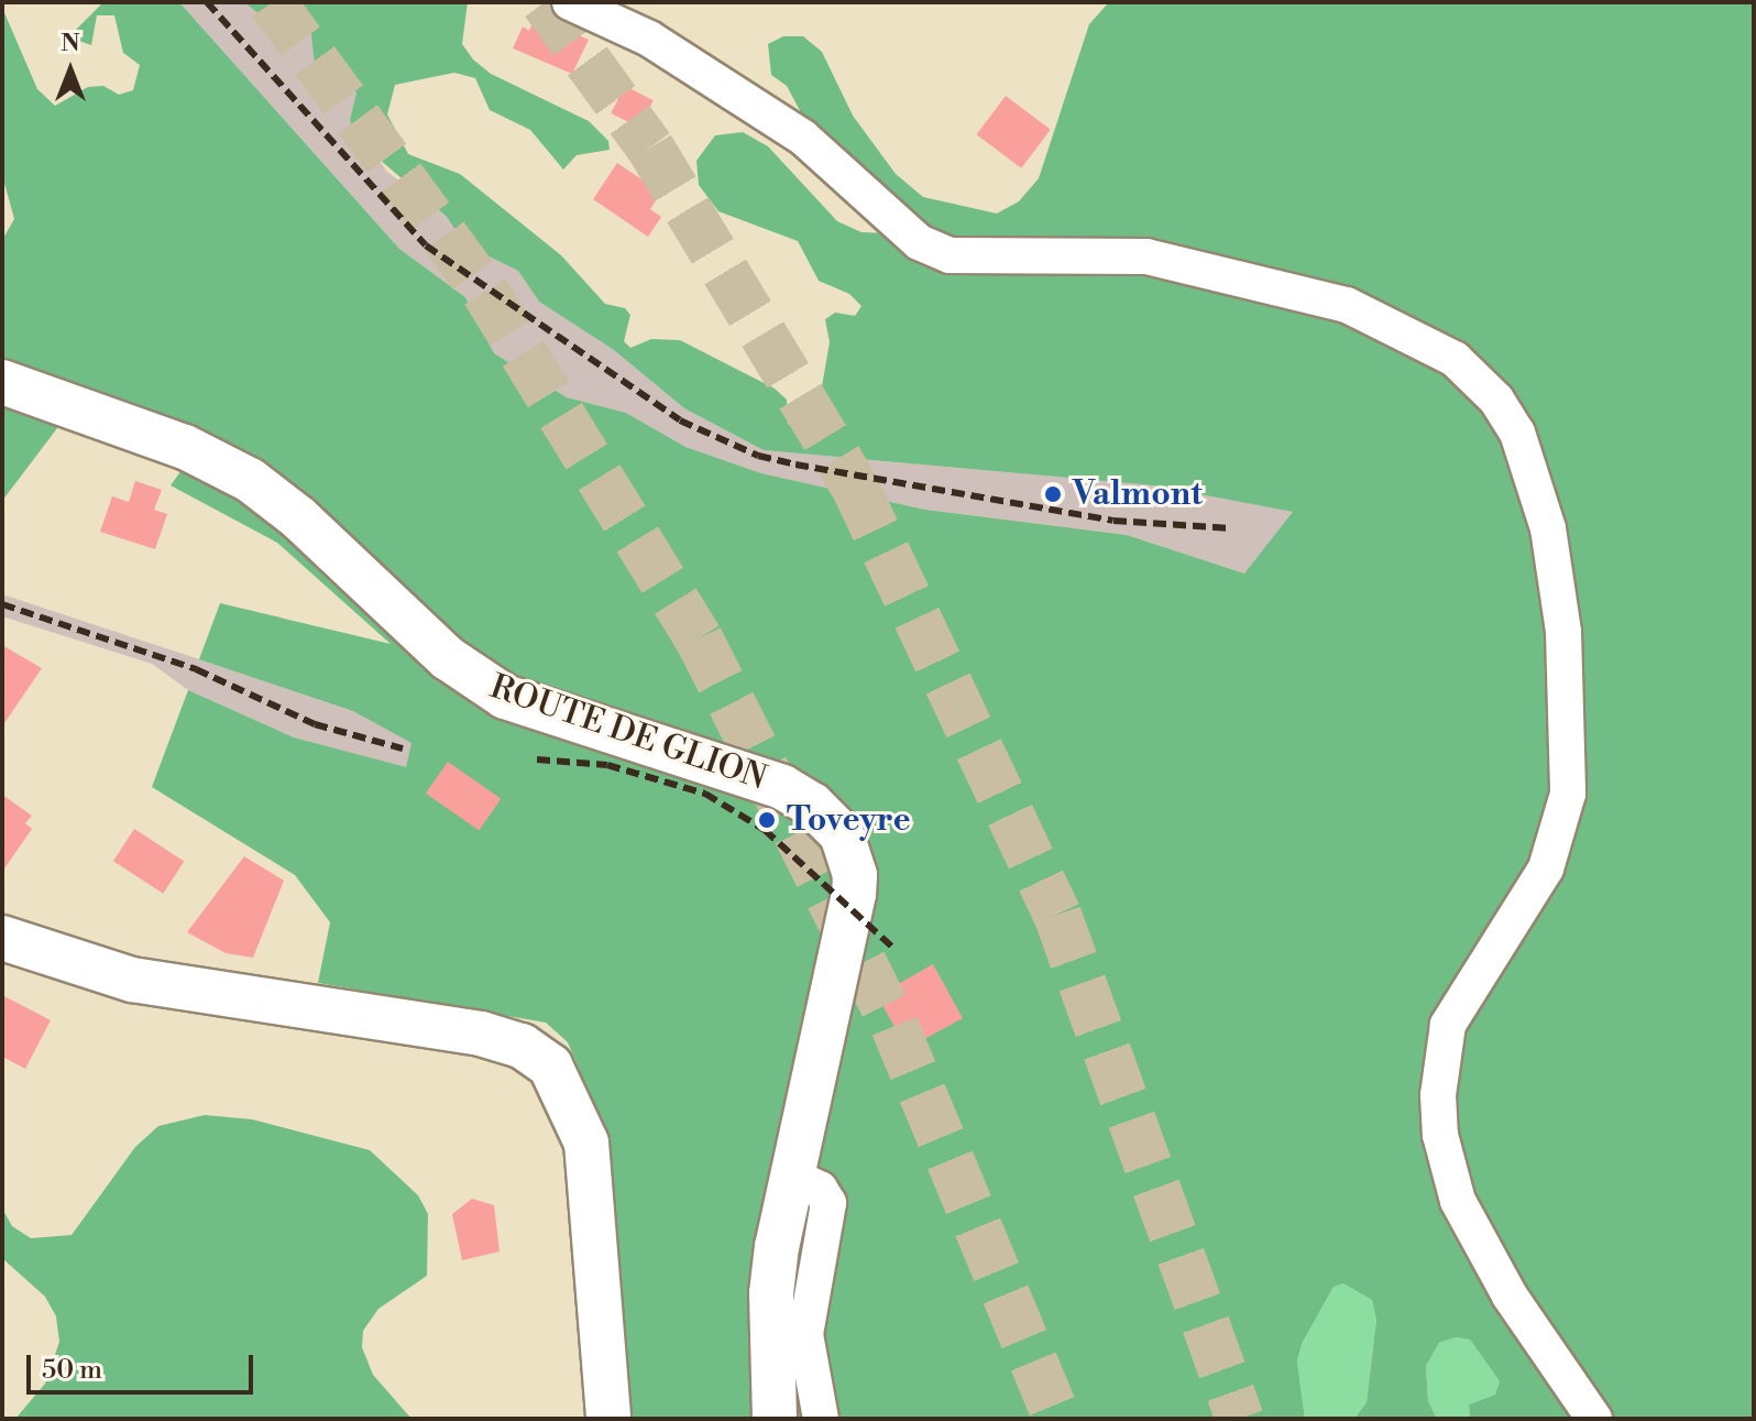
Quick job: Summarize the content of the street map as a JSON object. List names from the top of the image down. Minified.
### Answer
{"streets":{"street":["ROUTE DE GLION"]},"places":["Valmont","Toveyre"],"scale_bar":"50 m","north":"top"}
